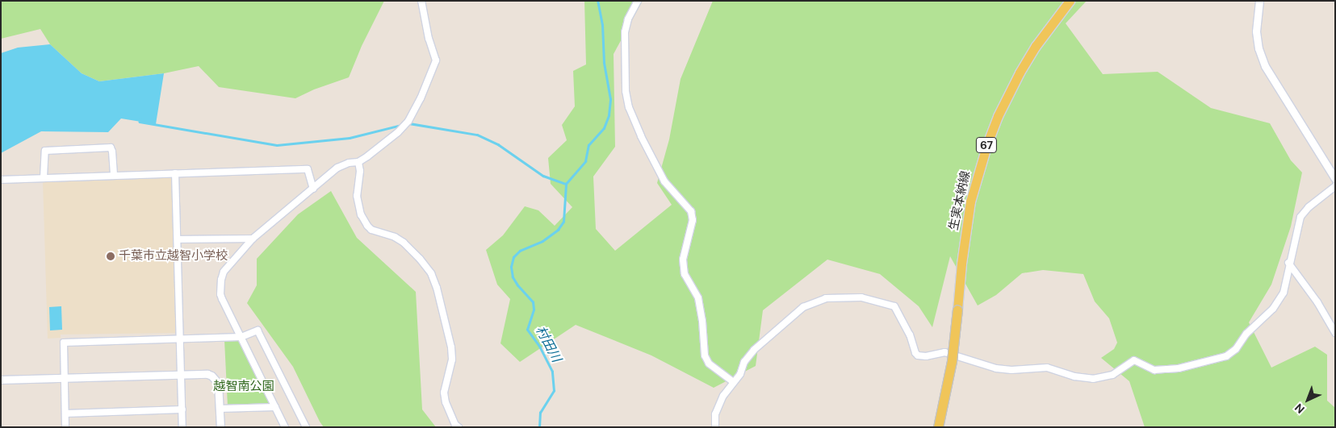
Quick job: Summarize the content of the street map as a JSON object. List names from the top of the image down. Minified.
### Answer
{"streets":{"main road":["67","生実本納線"]},"water":["村田川"],"parks":["越智南公園"],"places":["千葉市立越智小学校"],"north":"bottom left"}
